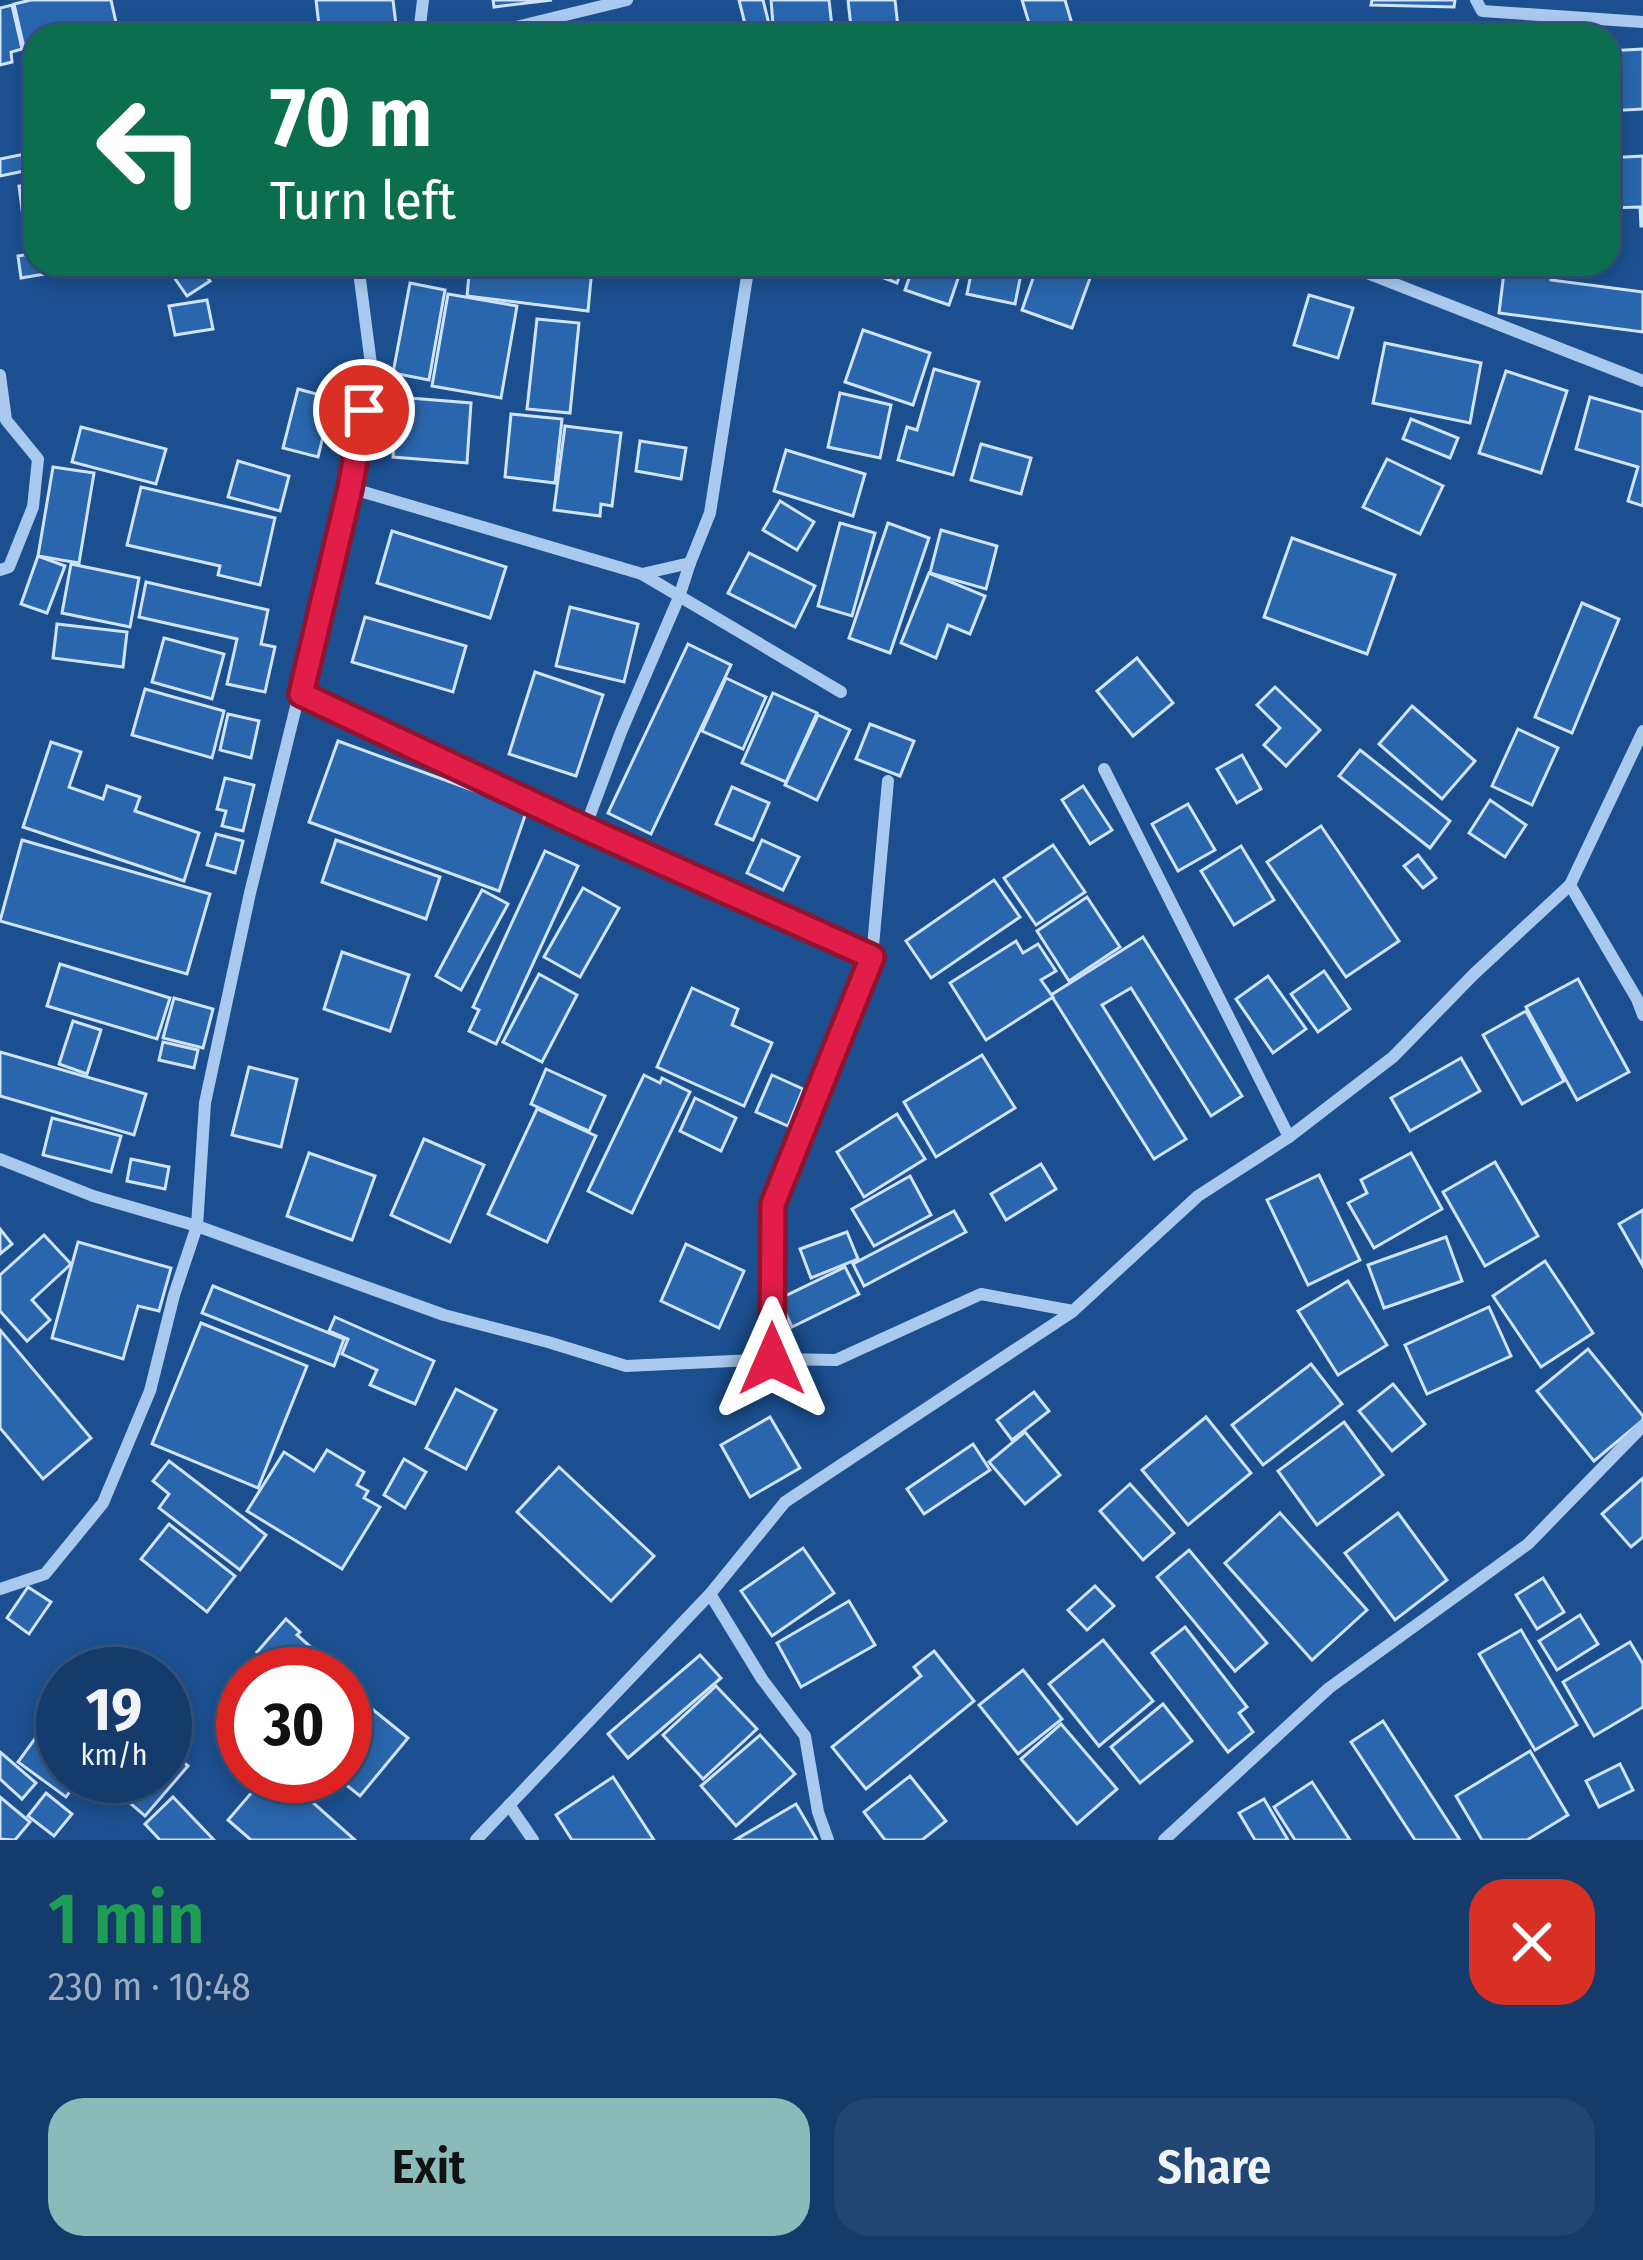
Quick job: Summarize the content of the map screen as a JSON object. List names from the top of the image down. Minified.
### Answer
{"page":{"turn":["70 m","Turn left"],"speed":"19 km/h","limit":"30","heading":["1 min","230 m · 10:48"],"buttons":["Exit","Share"]}}
